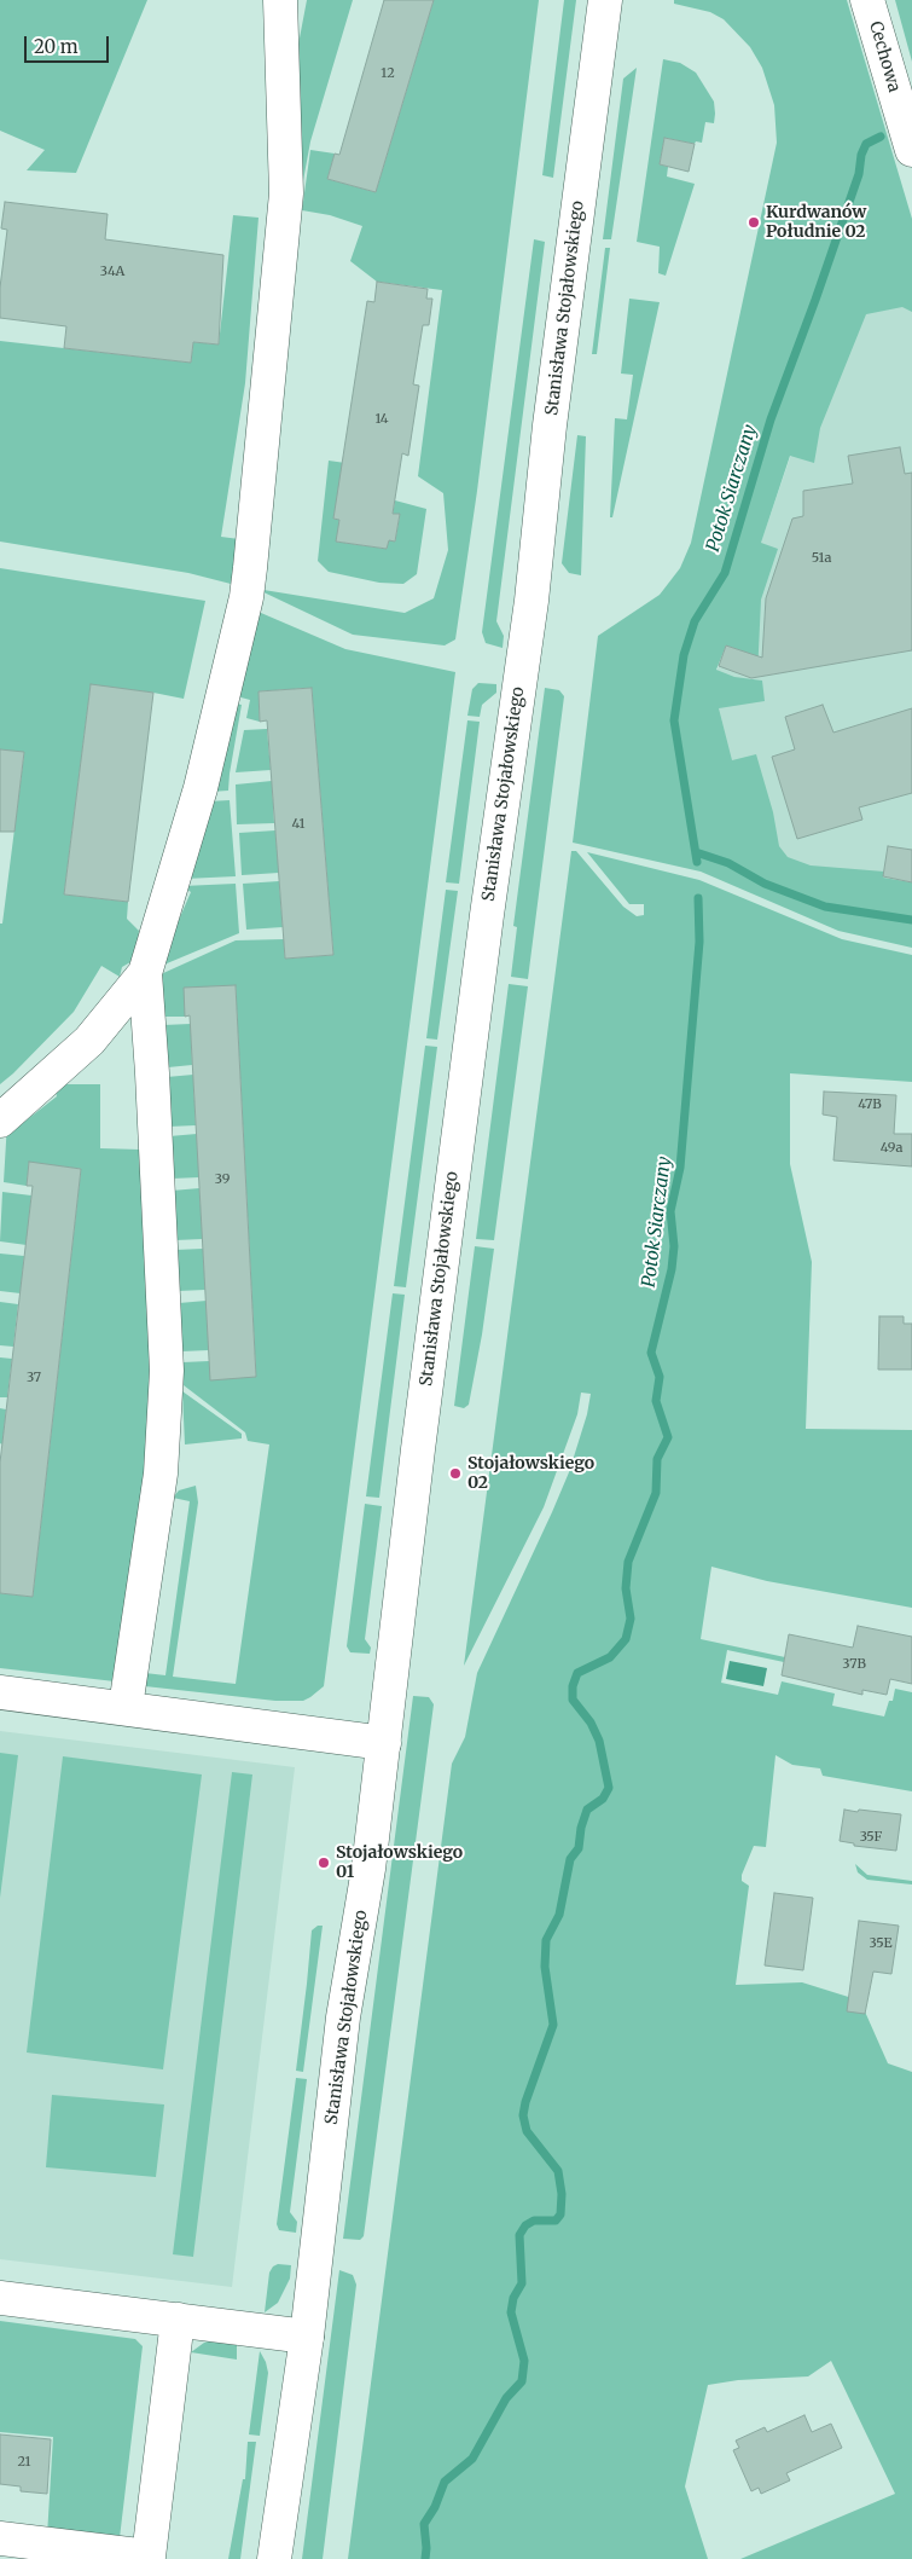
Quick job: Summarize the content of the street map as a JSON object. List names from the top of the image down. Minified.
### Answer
{"streets":{"street":["Cechowa","Stanisława Stojałowskiego"]},"water":["Potok Siarczany"],"places":["Kurdwanów Południe 02","Stojałowskiego 02","Stojałowskiego 01"],"house_numbers":["12","34A","14","51a","41","47B","49a","39","37","37B","35F","35E","21"],"scale_bar":"20 m"}
